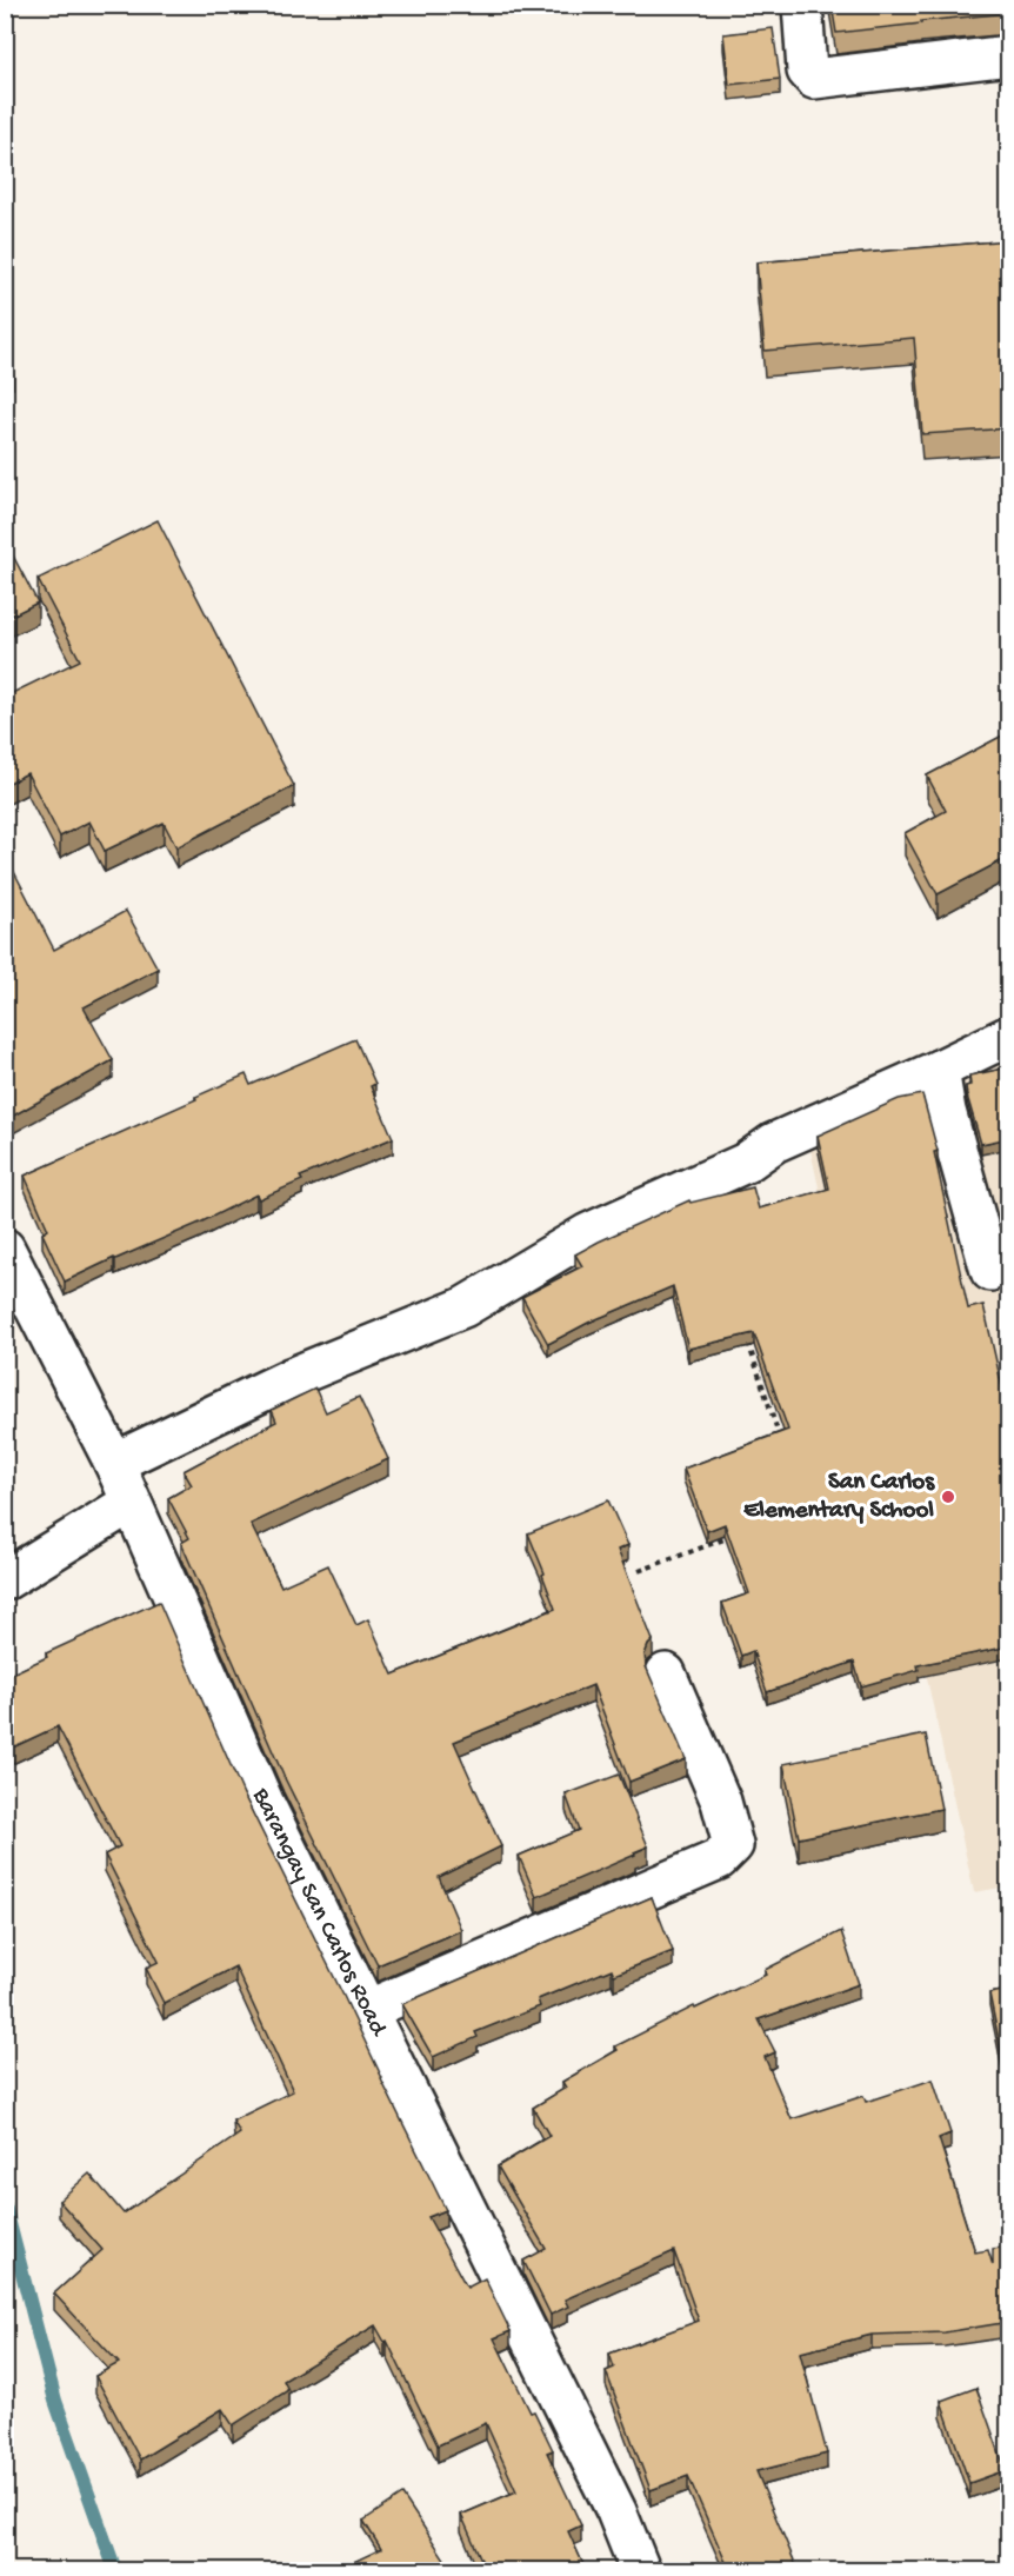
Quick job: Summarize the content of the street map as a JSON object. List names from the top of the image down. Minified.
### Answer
{"streets":{"street":["Barangay San Carlos Road"]},"places":["San Carlos Elementary School"]}
